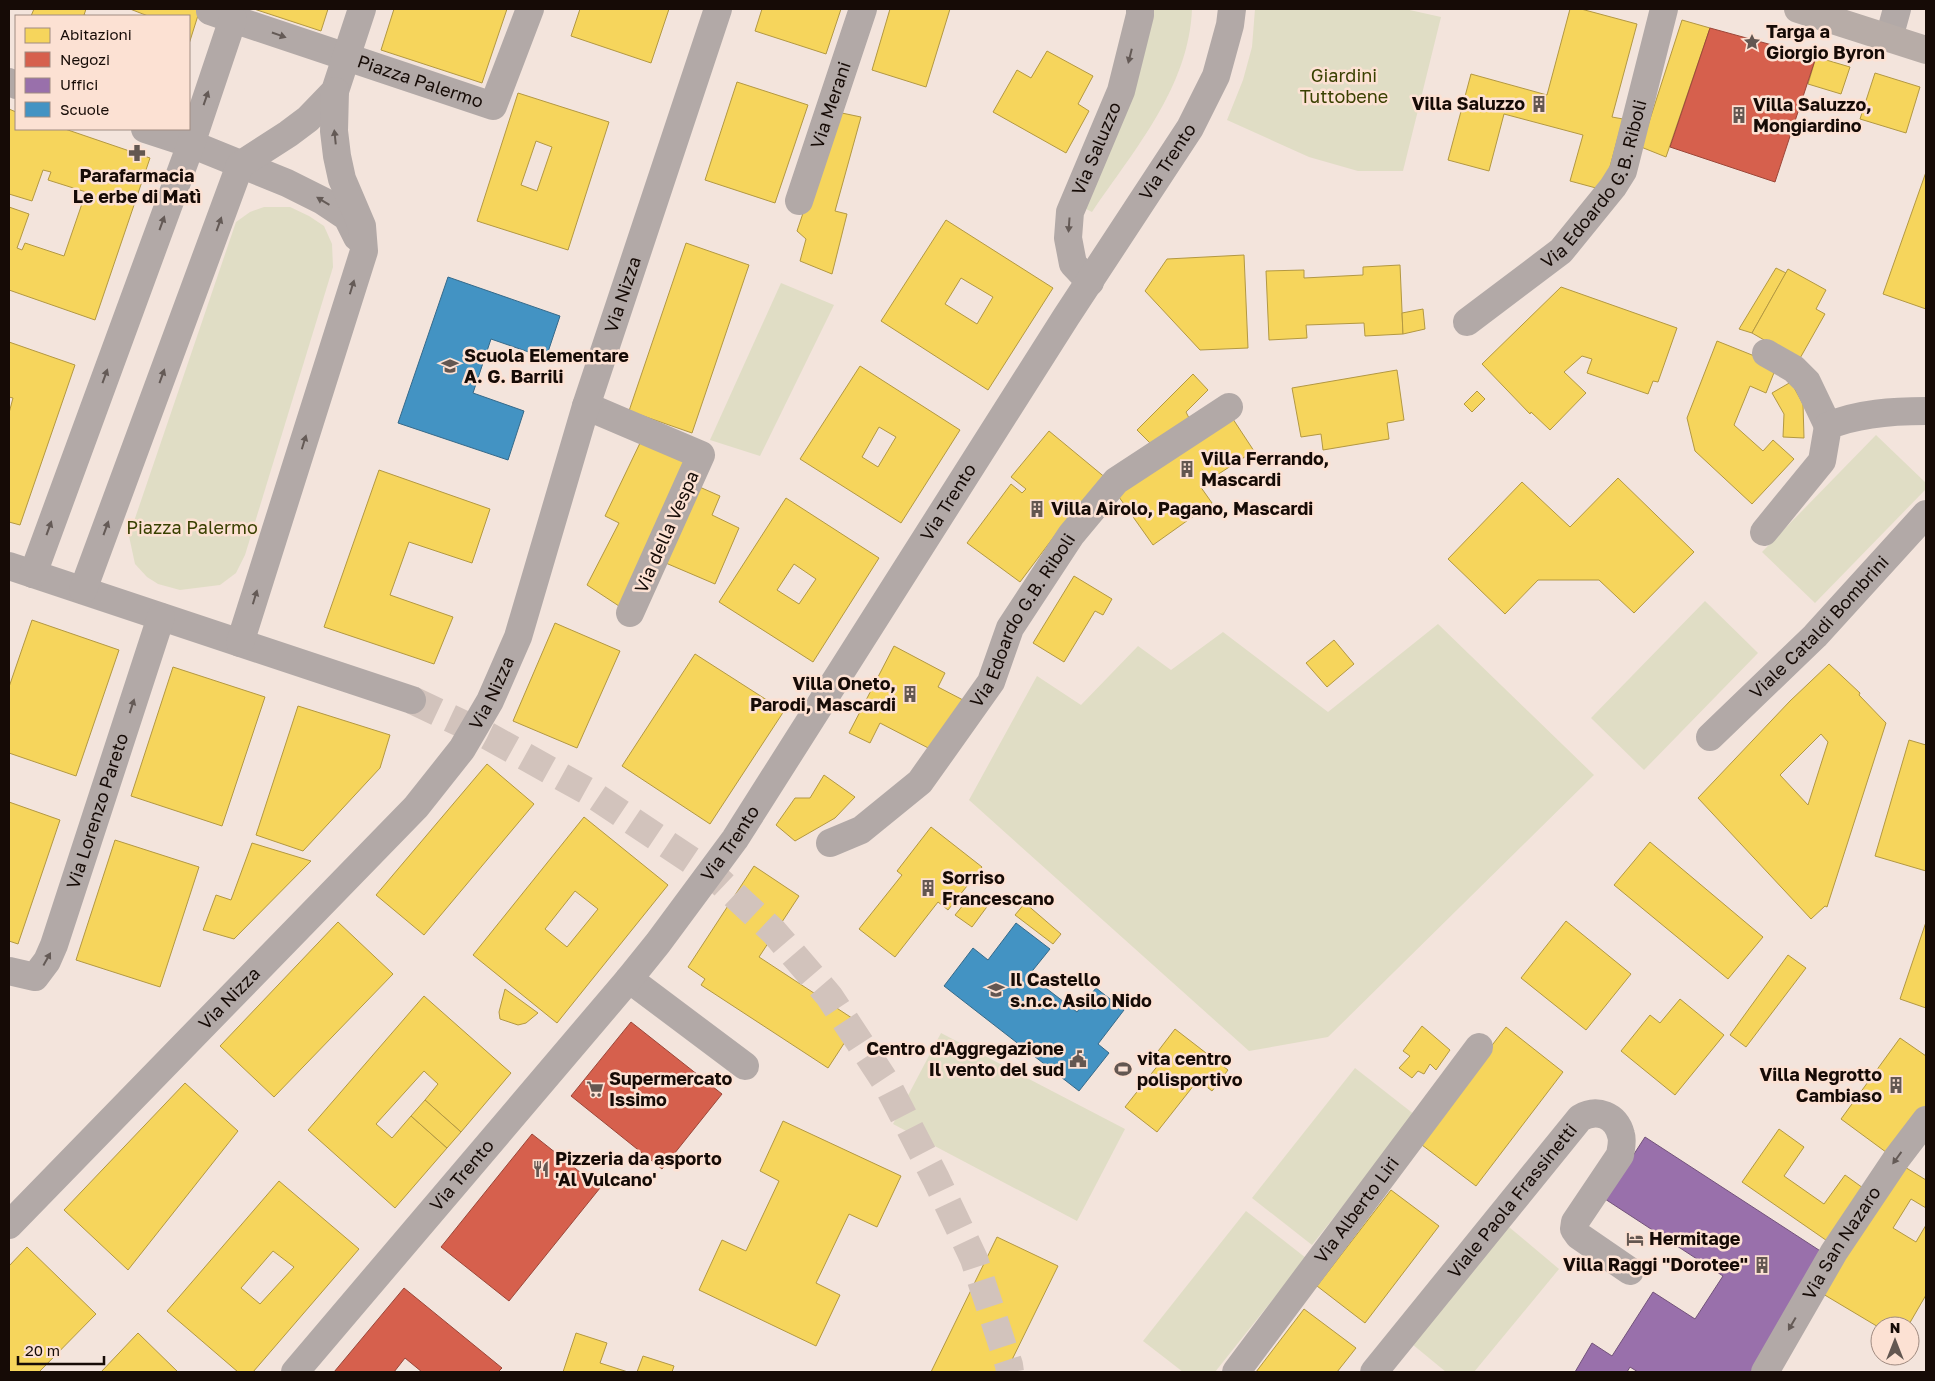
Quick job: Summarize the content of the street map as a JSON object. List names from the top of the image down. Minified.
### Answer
{"streets":{"street":["Piazza Palermo","Via Merani","Via Saluzzo","Via Trento","Via Edoardo G.B. Riboli","Via Nizza","Via della Vespa","Viale Cataldi Bombrini","Via Lorenzo Pareto","Viale Paola Frassinetti","Via Alberto Liri","Via San Nazaro"]},"crossings":[["Piazza Palermo","Via Lorenzo Pareto"],["Via Saluzzo","Via Trento"],["Via Nizza","Via della Vespa"]],"one_way":["Via Saluzzo","Via Lorenzo Pareto","Via San Nazaro"],"parks":["Giardini Tuttobene","Piazza Palermo"],"places":{"place":["Targa a Giorgio Byron"],"building":["Villa Saluzzo","Villa Saluzzo, Mongiardino","Villa Ferrando, Mascardi","Villa Airolo, Pagano, Mascardi","Villa Oneto, Parodi, Mascardi","Sorriso Francescano","Villa Negrotto Cambiaso","Villa Raggi \"Dorotee\""],"pharmacy":["Parafarmacia Le erbe di Matì"],"school or university":["Scuola Elementare A. G. Barrili","Il Castello s.n.c. Asilo Nido"],"public building":["Centro d'Aggregazione Il vento del sud"],"sports":["vita centro polisportivo"],"supermarket":["Supermercato Issimo"],"restaurant":["Pizzeria da asporto 'Al Vulcano'"],"hotel":["Hermitage"]},"legend":["Abitazioni","Negozi","Uffici","Scuole"],"scale_bar":"20 m","north":"top"}
